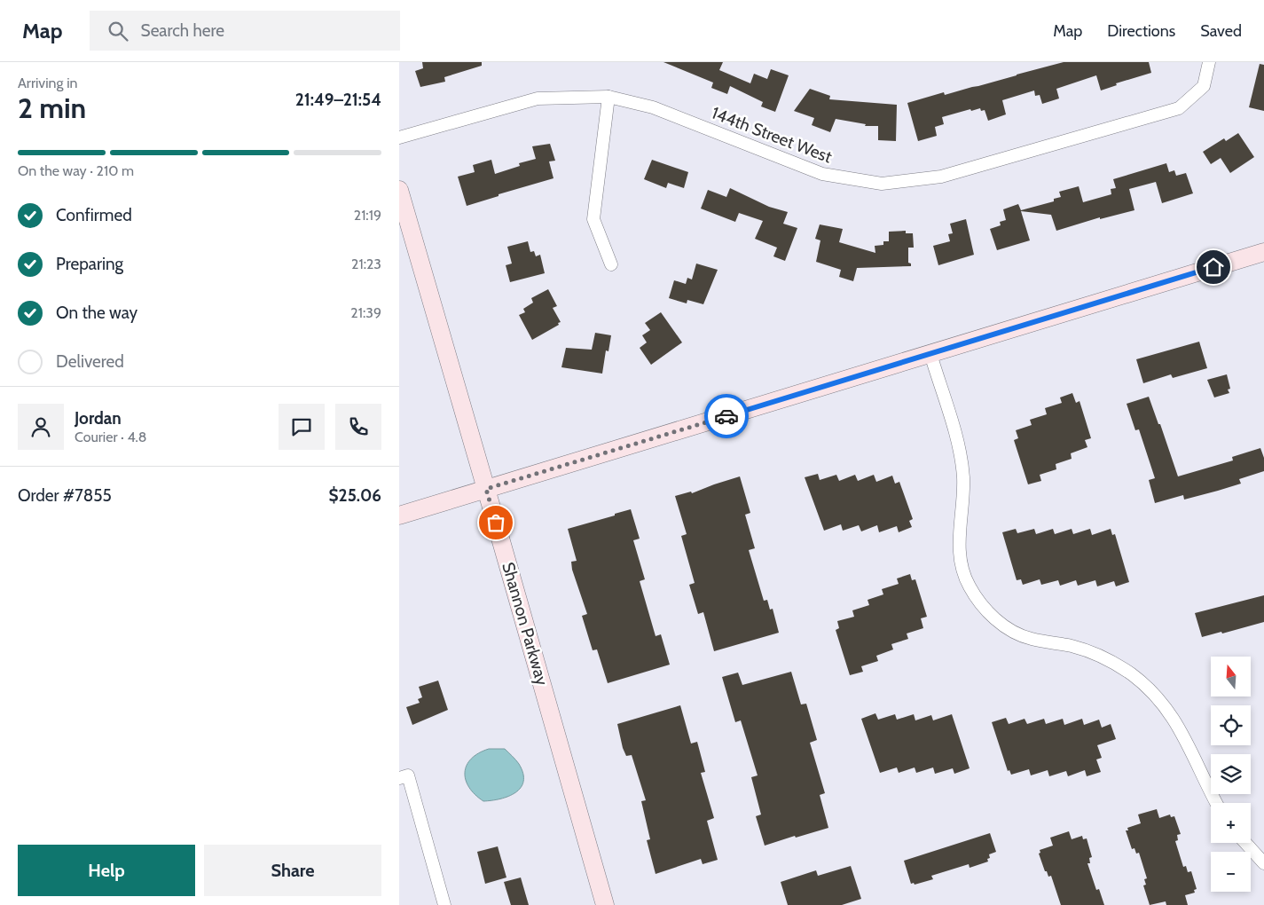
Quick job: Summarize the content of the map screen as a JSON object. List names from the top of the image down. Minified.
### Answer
{"streets":{"street":["144th Street West","Shannon Parkway"]},"north":"top","page":{"header":"Map","search":"Search here","nav":["Map","Directions","Saved"],"heading":["2 min","Arriving in","21:49–21:54"],"panel":["Jordan","Courier · 4.8","Order #7855","$25.06"],"bar":"On the way · 210 m","list":[["Confirmed","21:19"],["Preparing","21:23"],["On the way","21:39"],"Delivered"],"map_buttons":["+","−"],"buttons":["Help","Share"]}}
